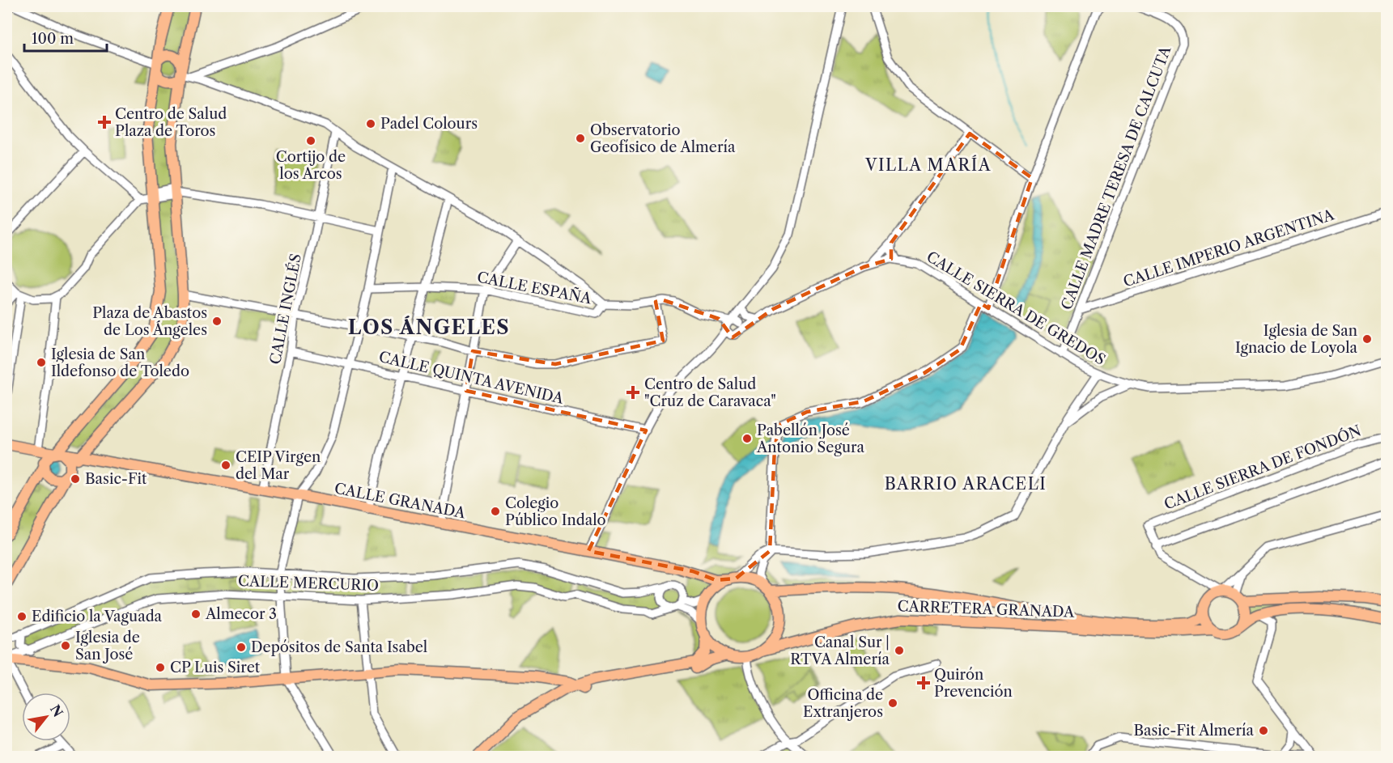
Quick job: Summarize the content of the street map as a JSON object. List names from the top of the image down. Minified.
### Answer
{"streets":{"main road":["CALLE GRANADA","CARRETERA GRANADA"],"street":["CALLE MADRE TERESA DE CALCUTA","CALLE IMPERIO ARGENTINA","CALLE ESPAÑA","CALLE SIERRA DE GREDOS","CALLE INGLÉS","CALLE QUINTA AVENIDA","CALLE SIERRA DE FONDÓN","CALLE MERCURIO"]},"crossings":[["CALLE MADRE TERESA DE CALCUTA","CALLE IMPERIO ARGENTINA"],["CALLE MADRE TERESA DE CALCUTA","CALLE SIERRA DE GREDOS"],["CALLE INGLÉS","CALLE QUINTA AVENIDA"],["CALLE INGLÉS","CALLE GRANADA"],["CALLE GRANADA","CALLE MERCURIO"],["CALLE GRANADA","CARRETERA GRANADA"],["CALLE MERCURIO","CARRETERA GRANADA"]],"districts":["VILLA MARÍA","LOS ÁNGELES","BARRIO ARACELI"],"places":{"health":["Centro de Salud Plaza de Toros","Centro de Salud \"Cruz de Caravaca\"","Quirón Prevención"],"other":["Padel Colours","Observatorio Geofísico de Almería","Cortijo de los Arcos","Plaza de Abastos de Los Ángeles","Iglesia de San Ignacio de Loyola","Iglesia de San Ildefonso de Toledo","Pabellón José Antonio Segura","CEIP Virgen del Mar","Basic-Fit","Colegio Público Indalo","Almecor 3","Edificio la Vaguada","Iglesia de San José","Depósitos de Santa Isabel","Canal Sur | RTVA Almería","CP Luis Siret","Officina de Extranjeros","Basic-Fit Almería"]},"scale_bar":"100 m","north":"top right"}
